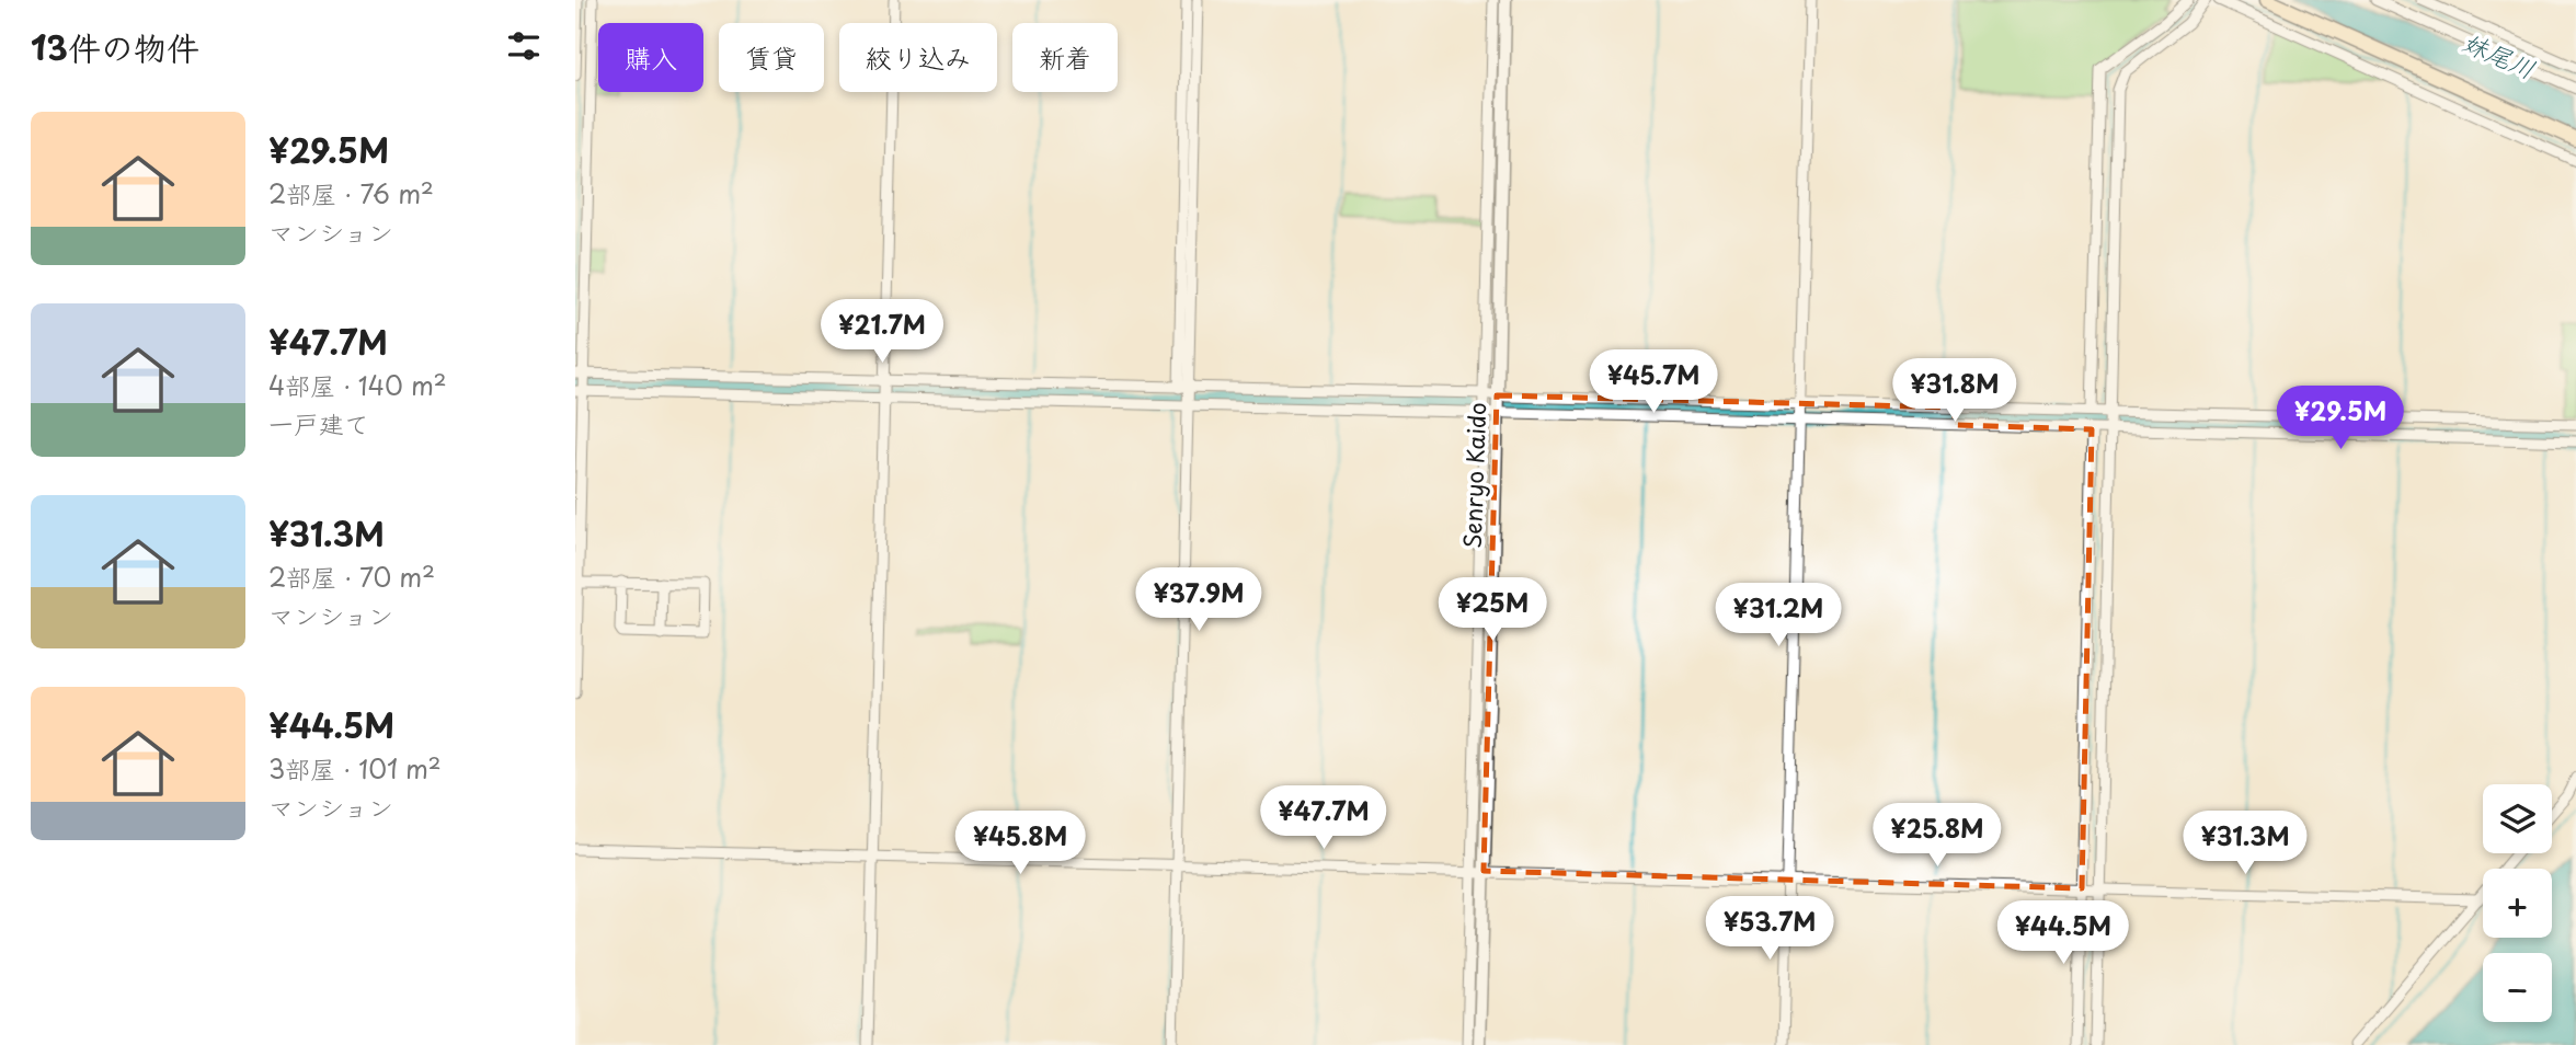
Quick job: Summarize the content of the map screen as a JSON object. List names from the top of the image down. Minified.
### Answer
{"streets":{"street":["Senryo Kaido"]},"water":["妹尾川"],"page":{"heading":"13件の物件","chip":["購入","賃貸","絞り込み","新着"],"list":[{"name":"¥29.5M","note":"2部屋 · 76 m² · マンション"},{"name":"¥47.7M","note":"4部屋 · 140 m² · 一戸建て"},{"name":"¥31.3M","note":"2部屋 · 70 m² · マンション"},{"name":"¥44.5M","note":"3部屋 · 101 m² · マンション"}],"price":["¥21.7M","¥45.7M","¥31.8M","¥29.5M","¥37.9M","¥25M","¥31.2M","¥47.7M","¥25.8M","¥45.8M","¥31.3M","¥53.7M","¥44.5M"],"map_buttons":["+","−"]}}
